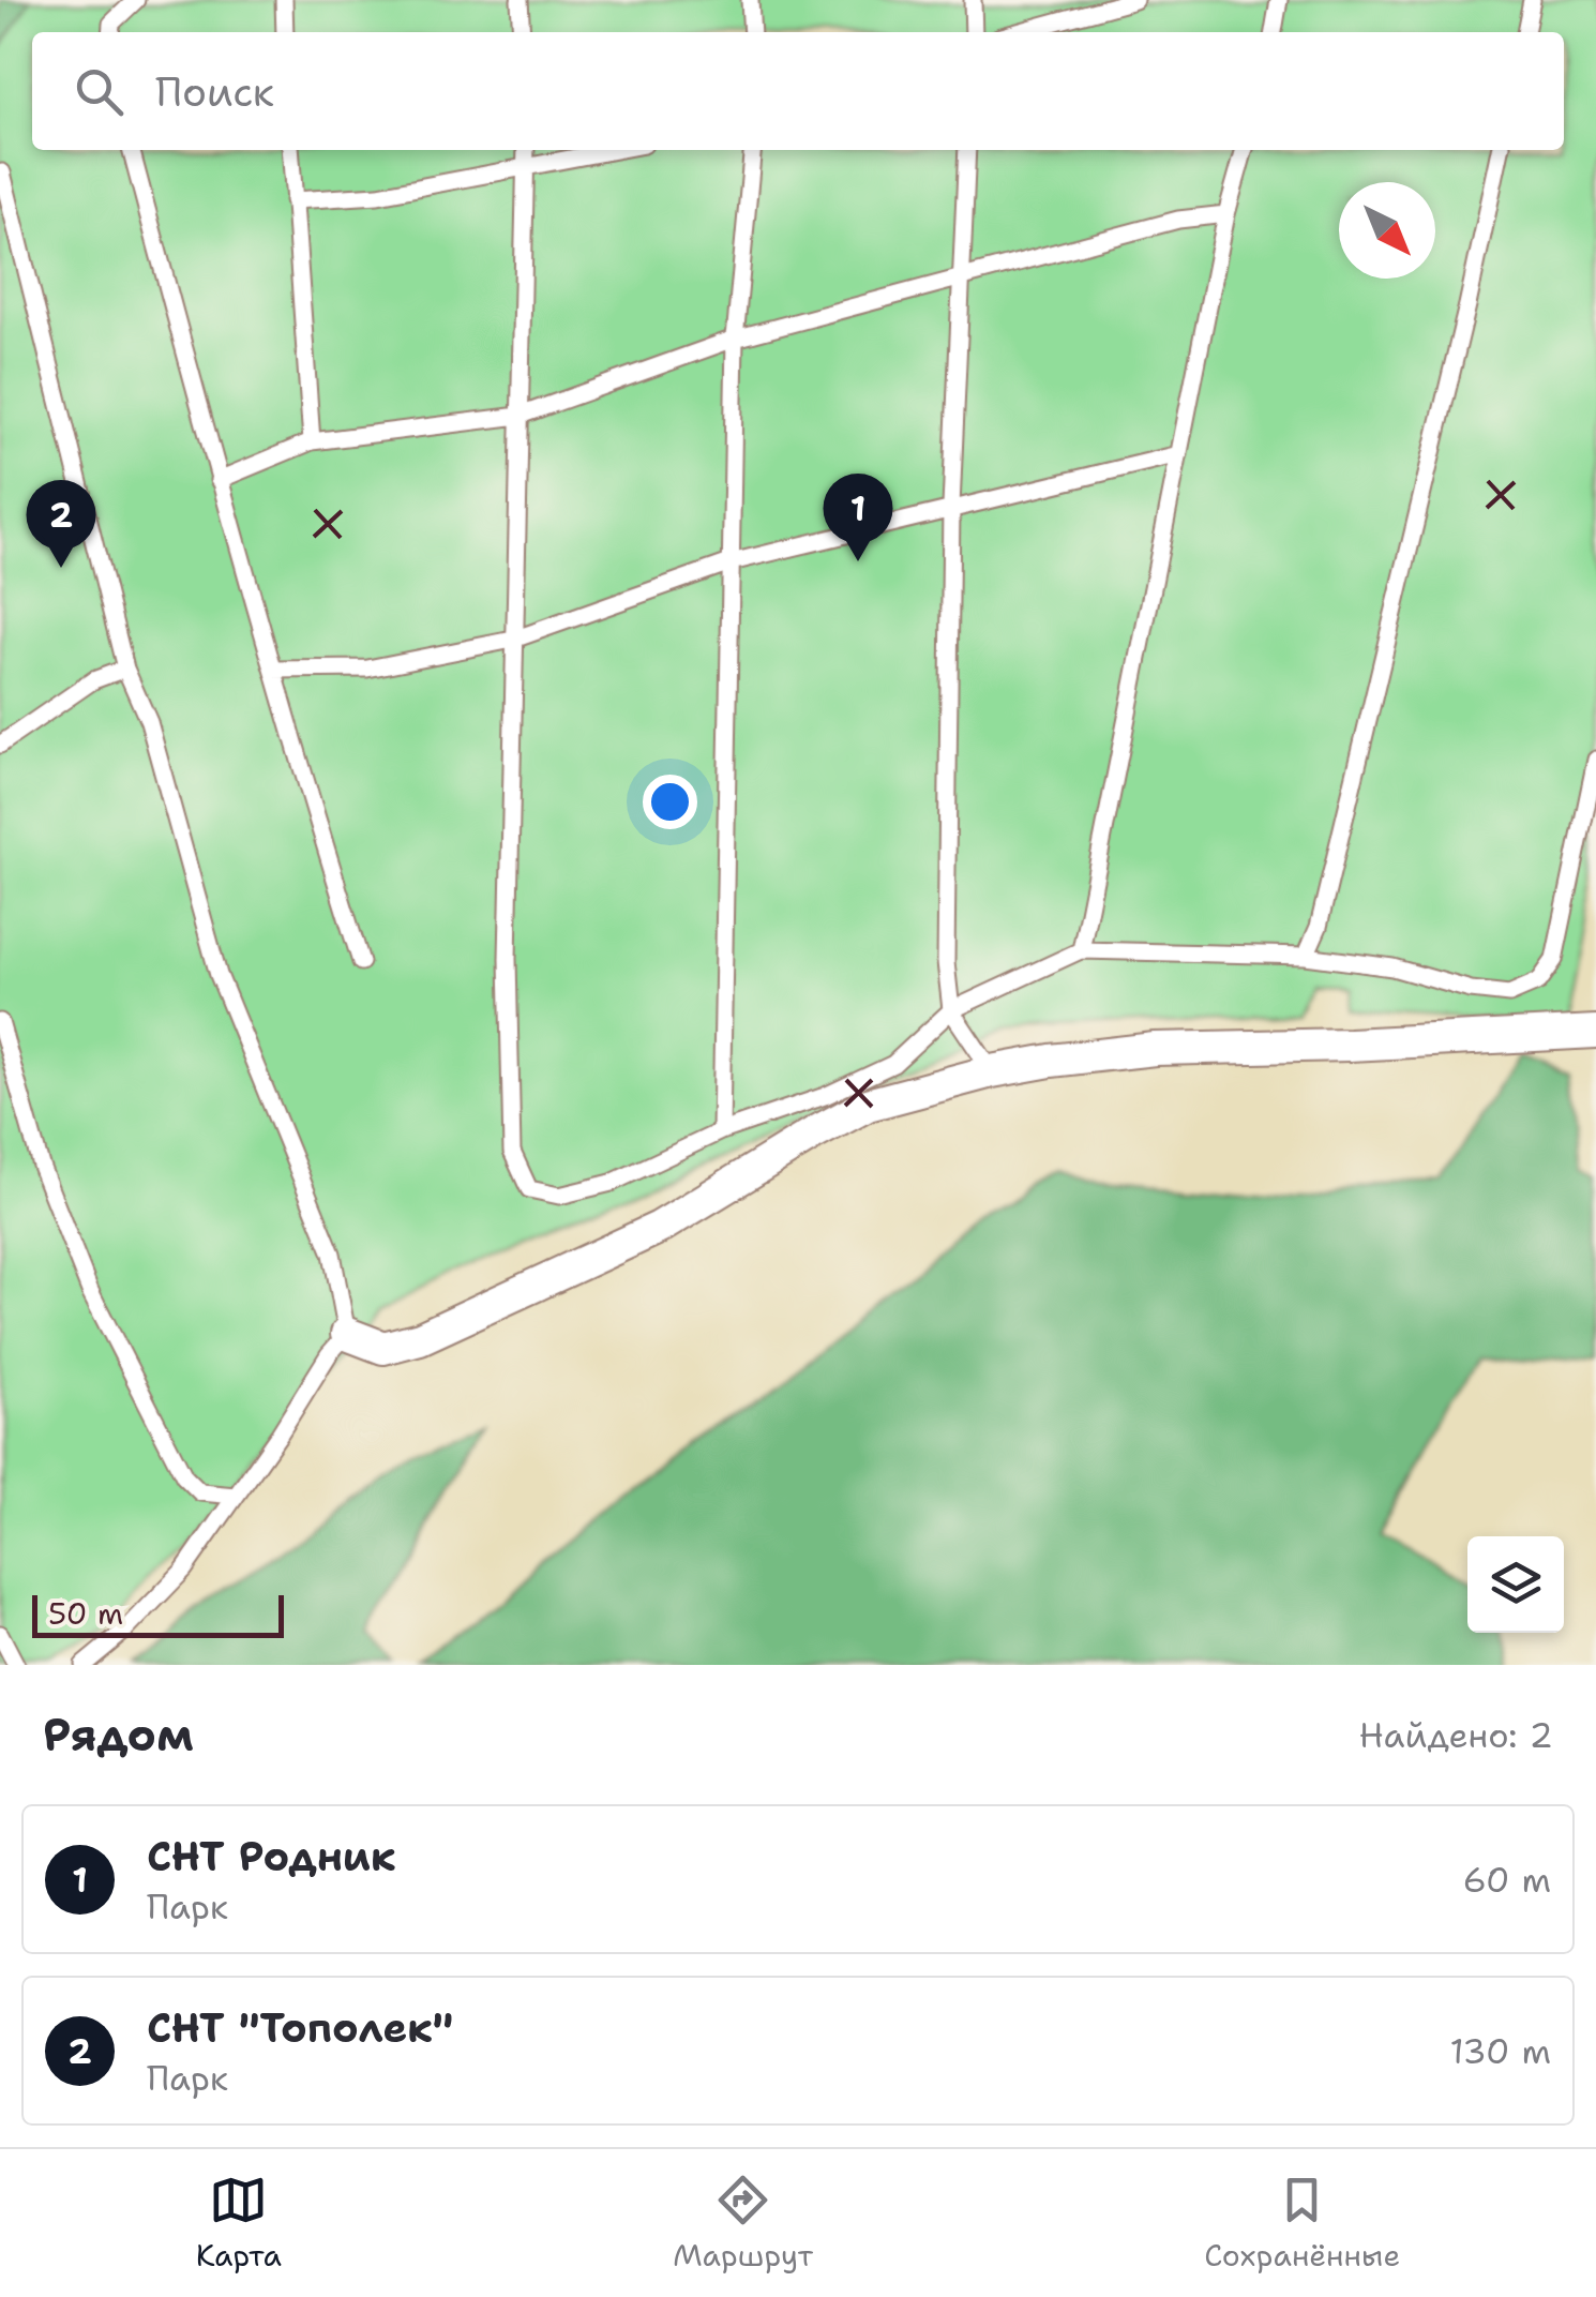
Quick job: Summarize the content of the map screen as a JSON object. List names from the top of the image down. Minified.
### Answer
{"scale_bar":"50 m","north":"bottom right","page":{"search":"Поиск","pins":["1","2"],"scale":"50 m","heading":["Рядом","Найдено: 2"],"list":[{"mark":"1","name":"СНТ Родник","note":"Парк","value":"60 m"},{"mark":"2","name":"СНТ \"Тополек\"","note":"Парк","value":"130 m"}],"nav":["Карта","Маршрут","Сохранённые"]}}
